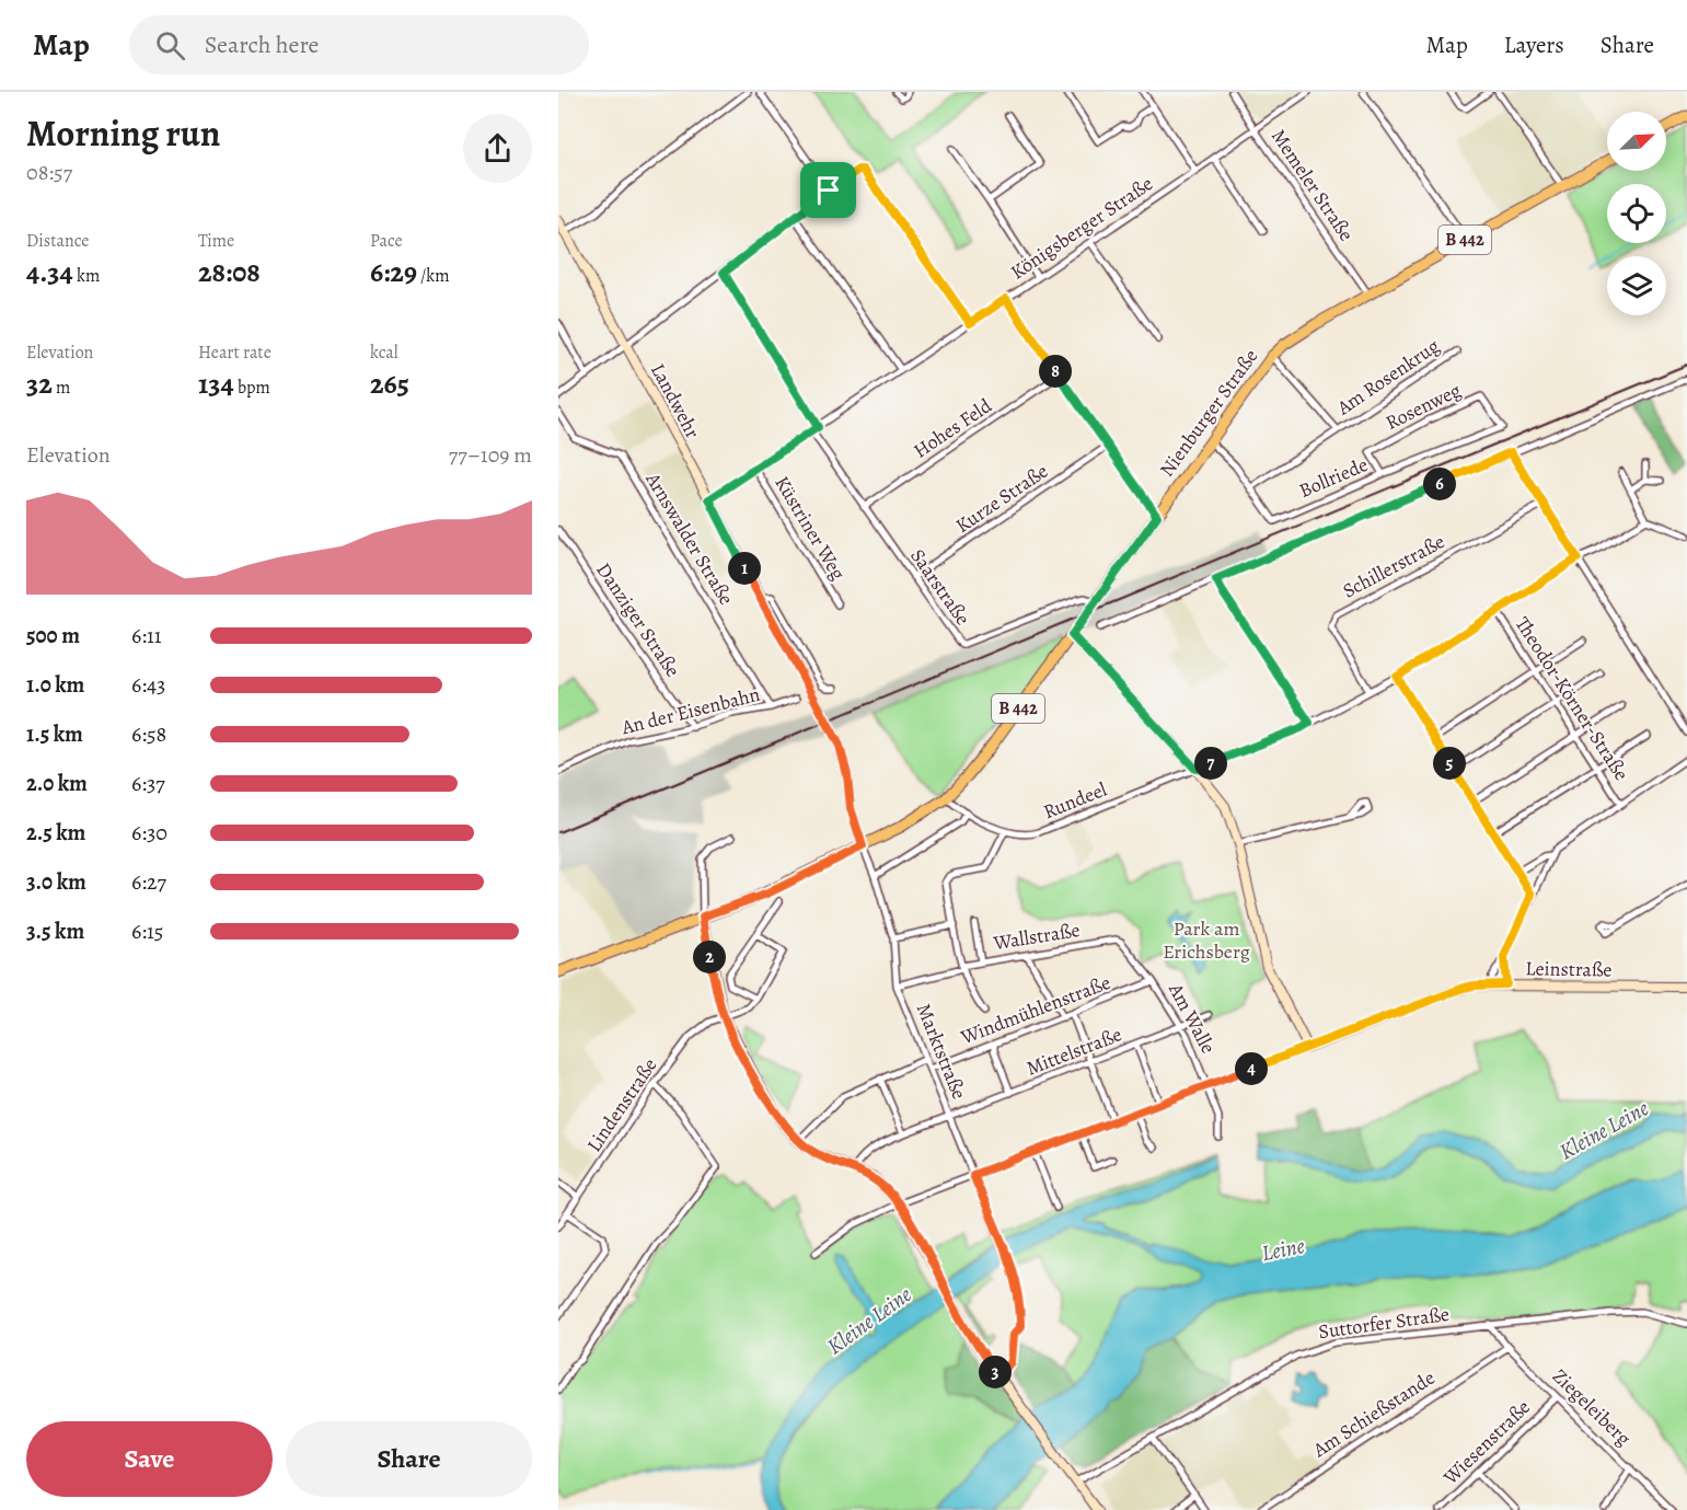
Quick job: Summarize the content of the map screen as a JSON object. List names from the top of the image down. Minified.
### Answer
{"streets":{"main road":["B 442","Nienburger Straße"],"street":["Memeler Straße","Königsberger Straße","Am Rosenkrug","Landwehr","Rosenweg","Hohes Feld","Bollriede","Kurze Straße","Küstriner Weg","Arnswalder Straße","Schillerstraße","Saarstraße","Danziger Straße","Theodor-Körner-Straße","An der Eisenbahn","Rundeel","Wallstraße","Leinstraße","Windmühlenstraße","Am Walle","Marktstraße","Mittelstraße","Lindenstraße","Suttorfer Straße","Ziegeleiberg","Am Schießstande","Wiesenstraße"]},"crossings":[["Memeler Straße","Königsberger Straße"],["Memeler Straße","Nienburger Straße"],["Königsberger Straße","Landwehr"],["Königsberger Straße","Küstriner Weg"],["Königsberger Straße","Saarstraße"],["B 442","Landwehr"],["B 442","Nienburger Straße"],["B 442","Marktstraße"],["Am Rosenkrug","Nienburger Straße"],["Am Rosenkrug","Bollriede"],["Landwehr","Nienburger Straße"],["Landwehr","Marktstraße"],["Rosenweg","Bollriede"],["Nienburger Straße","Bollriede"],["Nienburger Straße","Saarstraße"],["Nienburger Straße","Rundeel"],["Nienburger Straße","Marktstraße"],["Hohes Feld","Saarstraße"],["Kurze Straße","Saarstraße"],["Arnswalder Straße","An der Eisenbahn"],["Schillerstraße","Rundeel"],["Danziger Straße","An der Eisenbahn"],["Theodor-Körner-Straße","Rundeel"],["Wallstraße","Am Walle"],["Wallstraße","Marktstraße"],["Leinstraße","Am Walle"],["Leinstraße","Marktstraße"],["Windmühlenstraße","Am Walle"],["Windmühlenstraße","Marktstraße"],["Am Walle","Mittelstraße"],["Marktstraße","Mittelstraße"],["Suttorfer Straße","Ziegeleiberg"],["Ziegeleiberg","Am Schießstande"],["Ziegeleiberg","Wiesenstraße"]],"water":["Kleine Leine","Leine"],"parks":["Park am Erichsberg"],"north":"top right","page":{"header":"Map","search":"Search here","nav":["Map","Layers","Share"],"heading":["Morning run","08:57"],"stats":[["Distance","4.34 km"],["Time","28:08"],["Pace","6:29 /km"],["Elevation","32 m"],["Heart rate","134 bpm"],["kcal","265"]],"pins":["8","6","1","5","7","2","4","3"],"chart":["Elevation","77–109 m"],"list":[{"name":"500 m","note":"6:11"},{"name":"1.0 km","note":"6:43"},{"name":"1.5 km","note":"6:58"},{"name":"2.0 km","note":"6:37"},{"name":"2.5 km","note":"6:30"},{"name":"3.0 km","note":"6:27"},{"name":"3.5 km","note":"6:15"}],"buttons":["Save","Share"]}}
